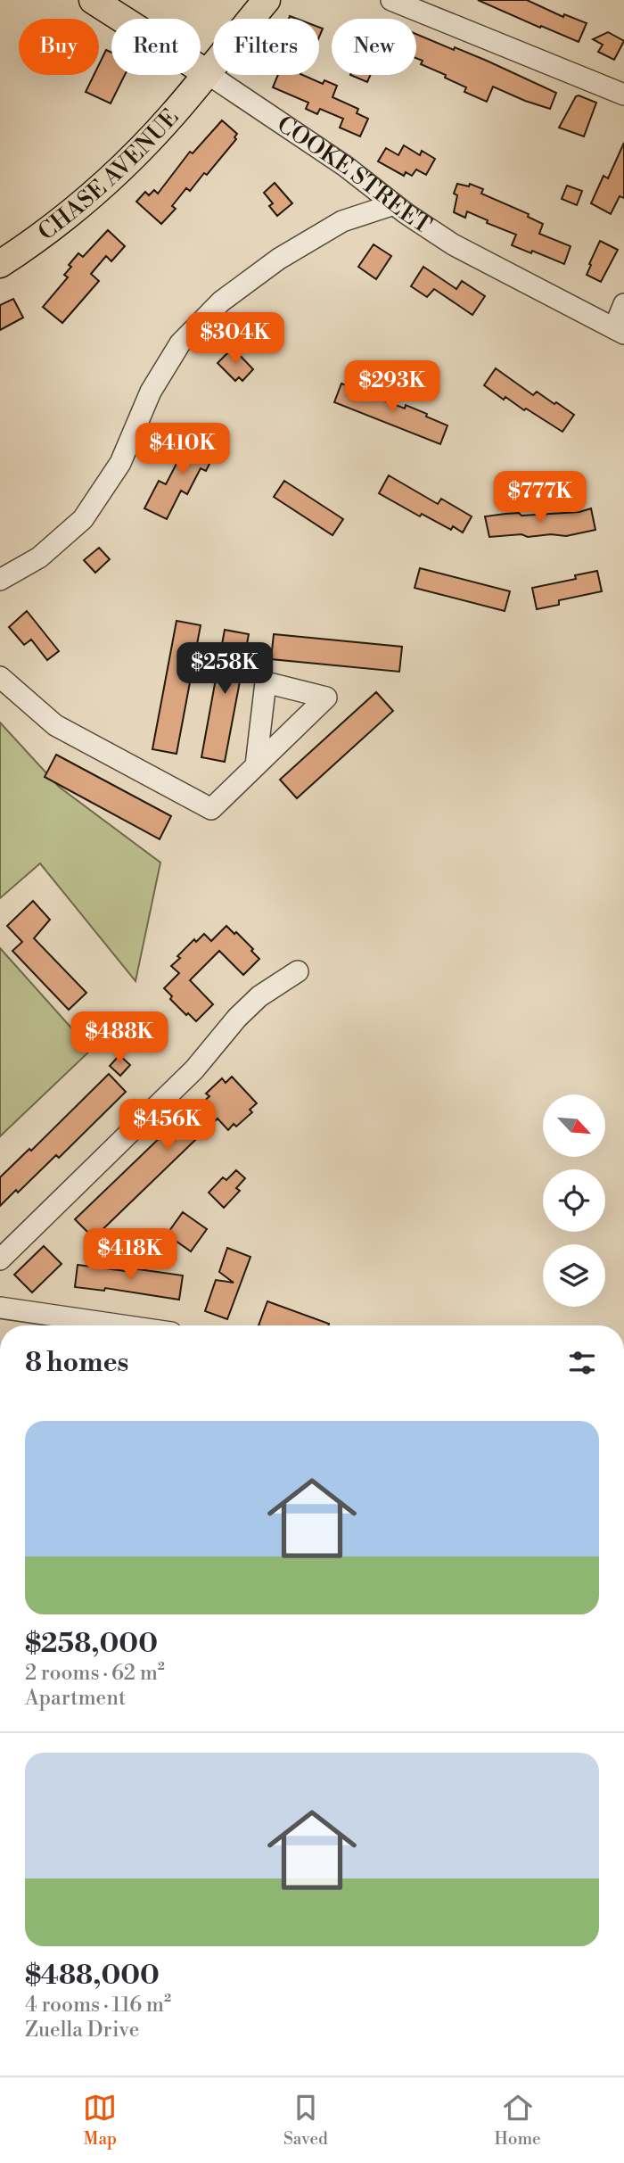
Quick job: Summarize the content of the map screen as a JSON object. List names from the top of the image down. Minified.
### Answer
{"streets":{"main road":["CHASE AVENUE","COOKE STREET"]},"crossings":[["CHASE AVENUE","COOKE STREET"]],"north":"bottom right","page":{"chip":["Buy","Rent","Filters","New"],"price":["$304K","$293K","$410K","$777K","$258K","$488K","$456K","$418K"],"heading":"8 homes","list":[{"name":"$258,000","note":"2 rooms · 62 m² · Apartment"},{"name":"$488,000","note":"4 rooms · 116 m² · Zuella Drive"}],"tabs":["Map","Saved","Home"]}}
